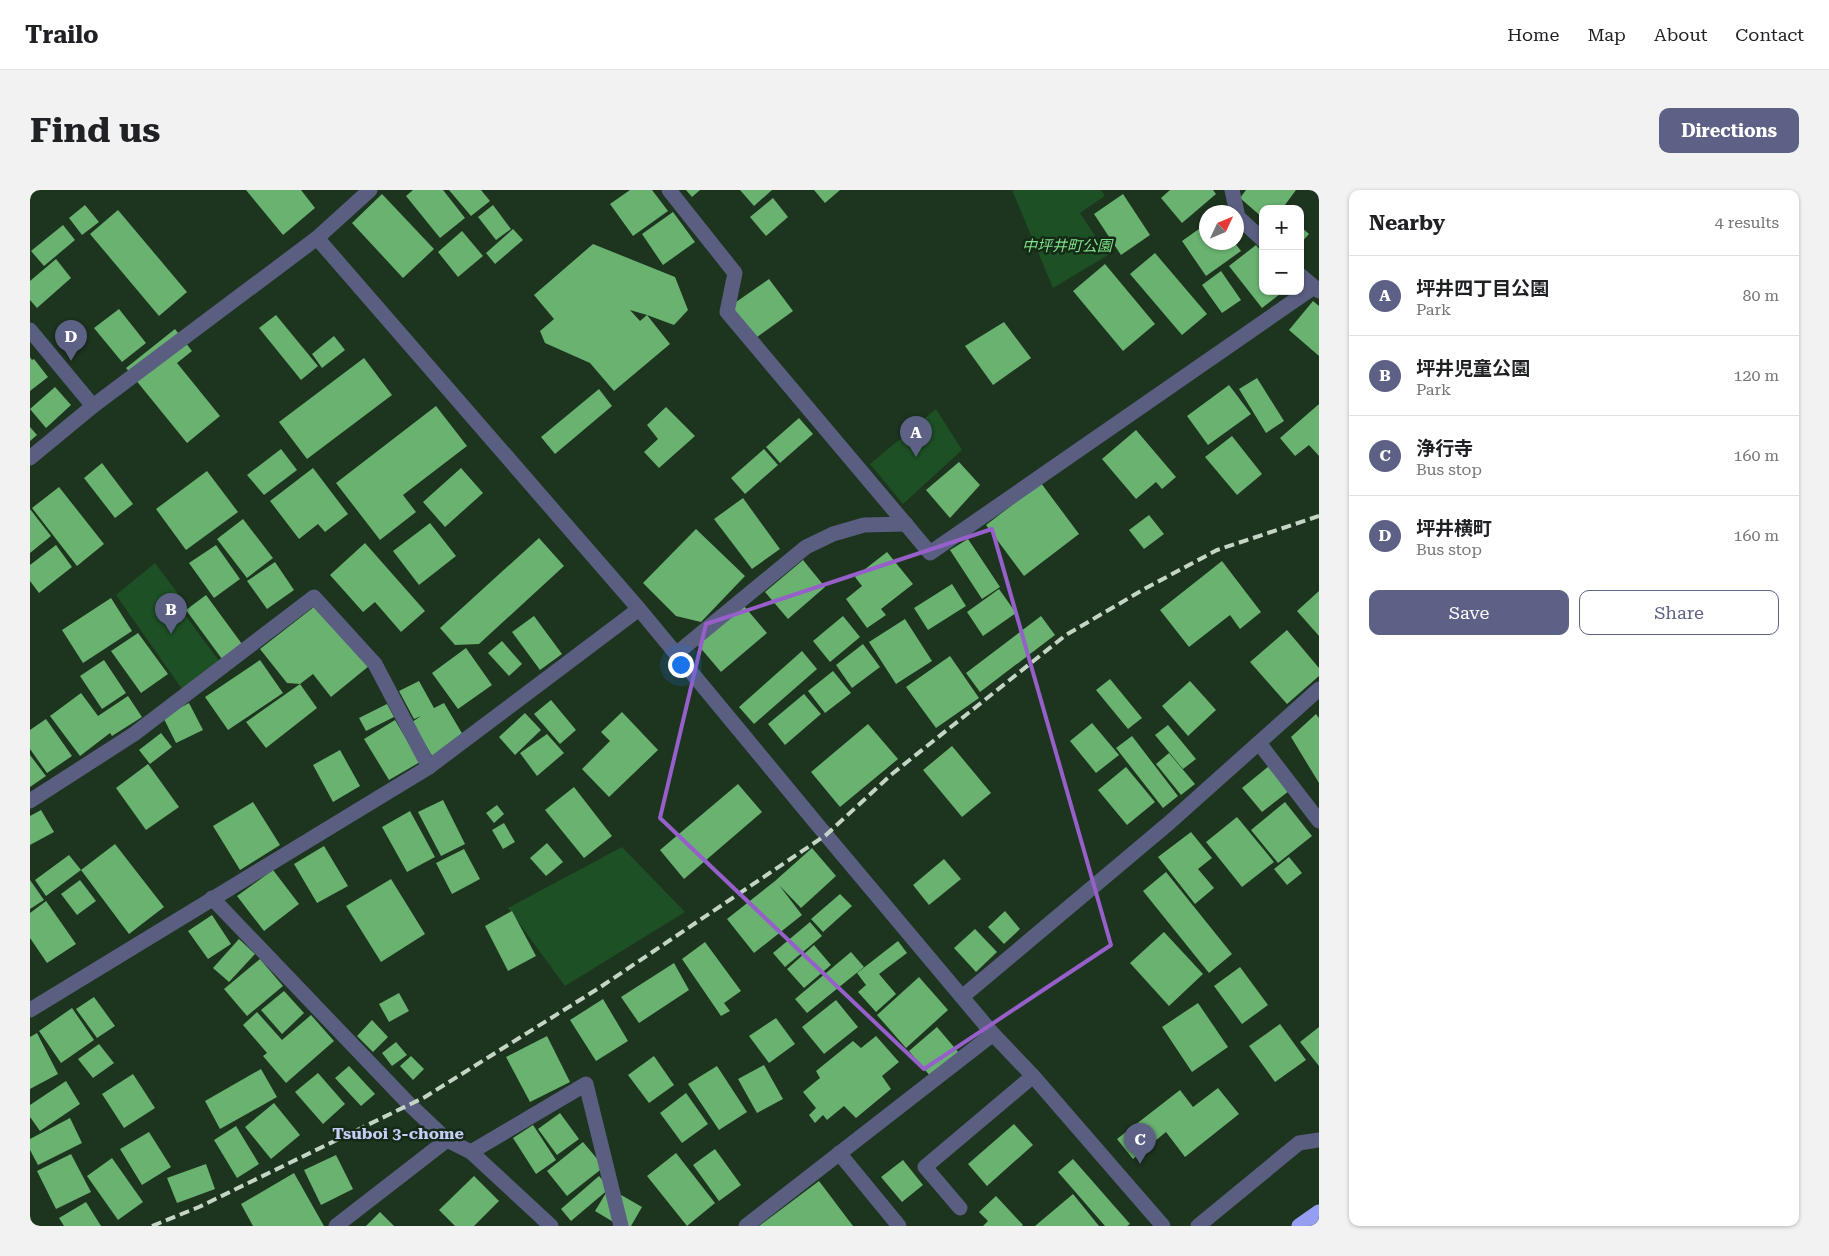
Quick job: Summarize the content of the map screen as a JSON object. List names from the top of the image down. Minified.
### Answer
{"districts":["Tsuboi 3-chome"],"parks":["中坪井町公園"],"north":"top right","page":{"header":"Trailo","nav":["Home","Map","About","Contact"],"buttons":["Directions",["Save","Share"]],"title":"Find us","heading":["Nearby","4 results"],"map_buttons":["+","−"],"list":[{"mark":"A","name":"坪井四丁目公園","note":"Park","value":"80 m"},{"mark":"B","name":"坪井児童公園","note":"Park","value":"120 m"},{"mark":"C","name":"浄行寺","note":"Bus stop","value":"160 m"},{"mark":"D","name":"坪井横町","note":"Bus stop","value":"160 m"}],"pins":["D","A","B","C"]}}
